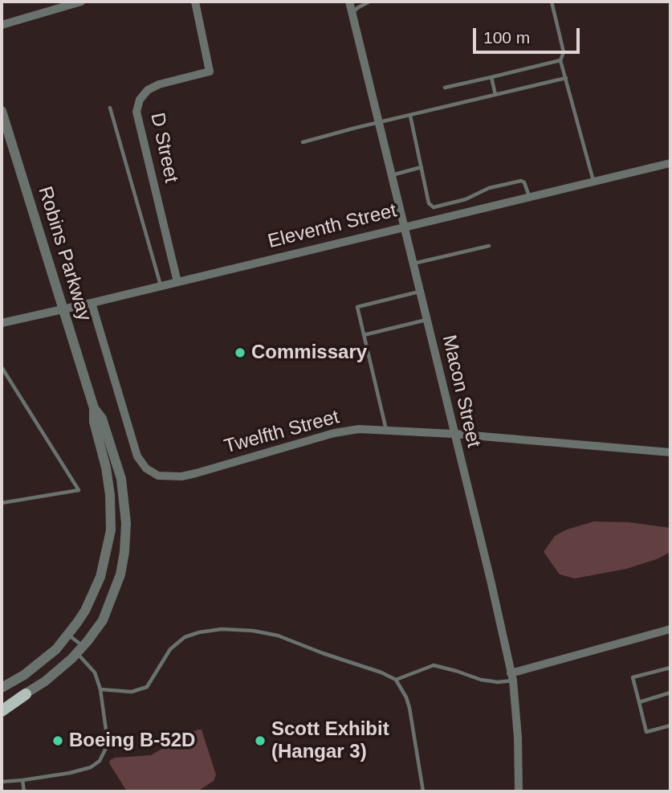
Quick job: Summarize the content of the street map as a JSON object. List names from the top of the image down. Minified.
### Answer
{"streets":{"street":["D Street","Eleventh Street","Robins Parkway","Macon Street","Twelfth Street"]},"crossings":[["D Street","Eleventh Street"],["Eleventh Street","Robins Parkway"],["Eleventh Street","Macon Street"],["Eleventh Street","Twelfth Street"],["Macon Street","Twelfth Street"]],"places":["Commissary","Boeing B-52D","Scott Exhibit (Hangar 3)"],"scale_bar":"100 m"}
